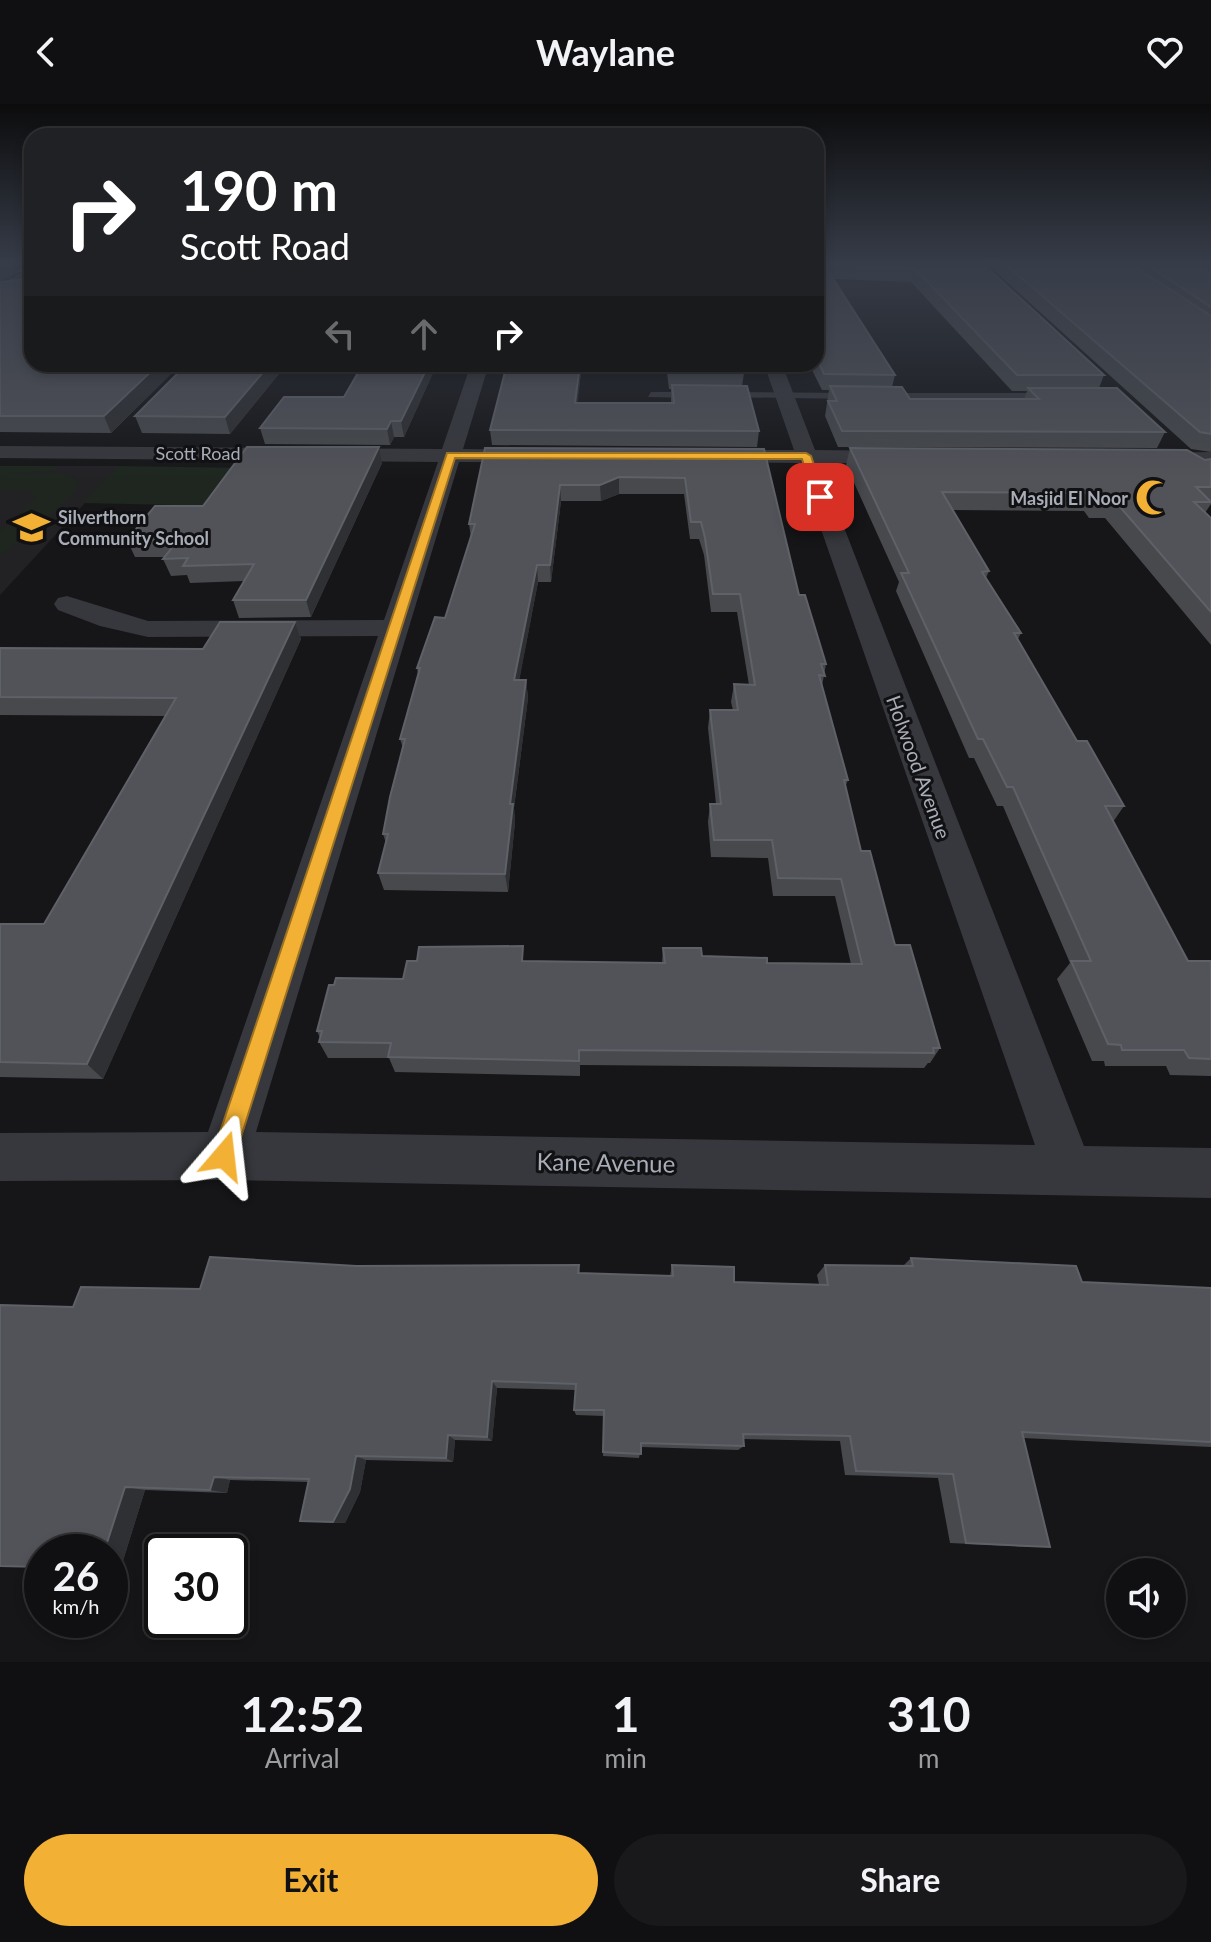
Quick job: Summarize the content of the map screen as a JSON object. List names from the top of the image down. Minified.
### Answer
{"streets":{"street":["Scott Road","Holwood Avenue","Kane Avenue"]},"crossings":[["Holwood Avenue","Kane Avenue"]],"places":{"mosque":["Masjid El Noor"],"school or university":["Silverthorn Community School"]},"page":{"header":"Waylane","turn":["190 m","Scott Road"],"speed":"26 km/h","limit":"30","eta":["12:52","Arrival","1","min","310","m"],"buttons":["Exit","Share"]}}
